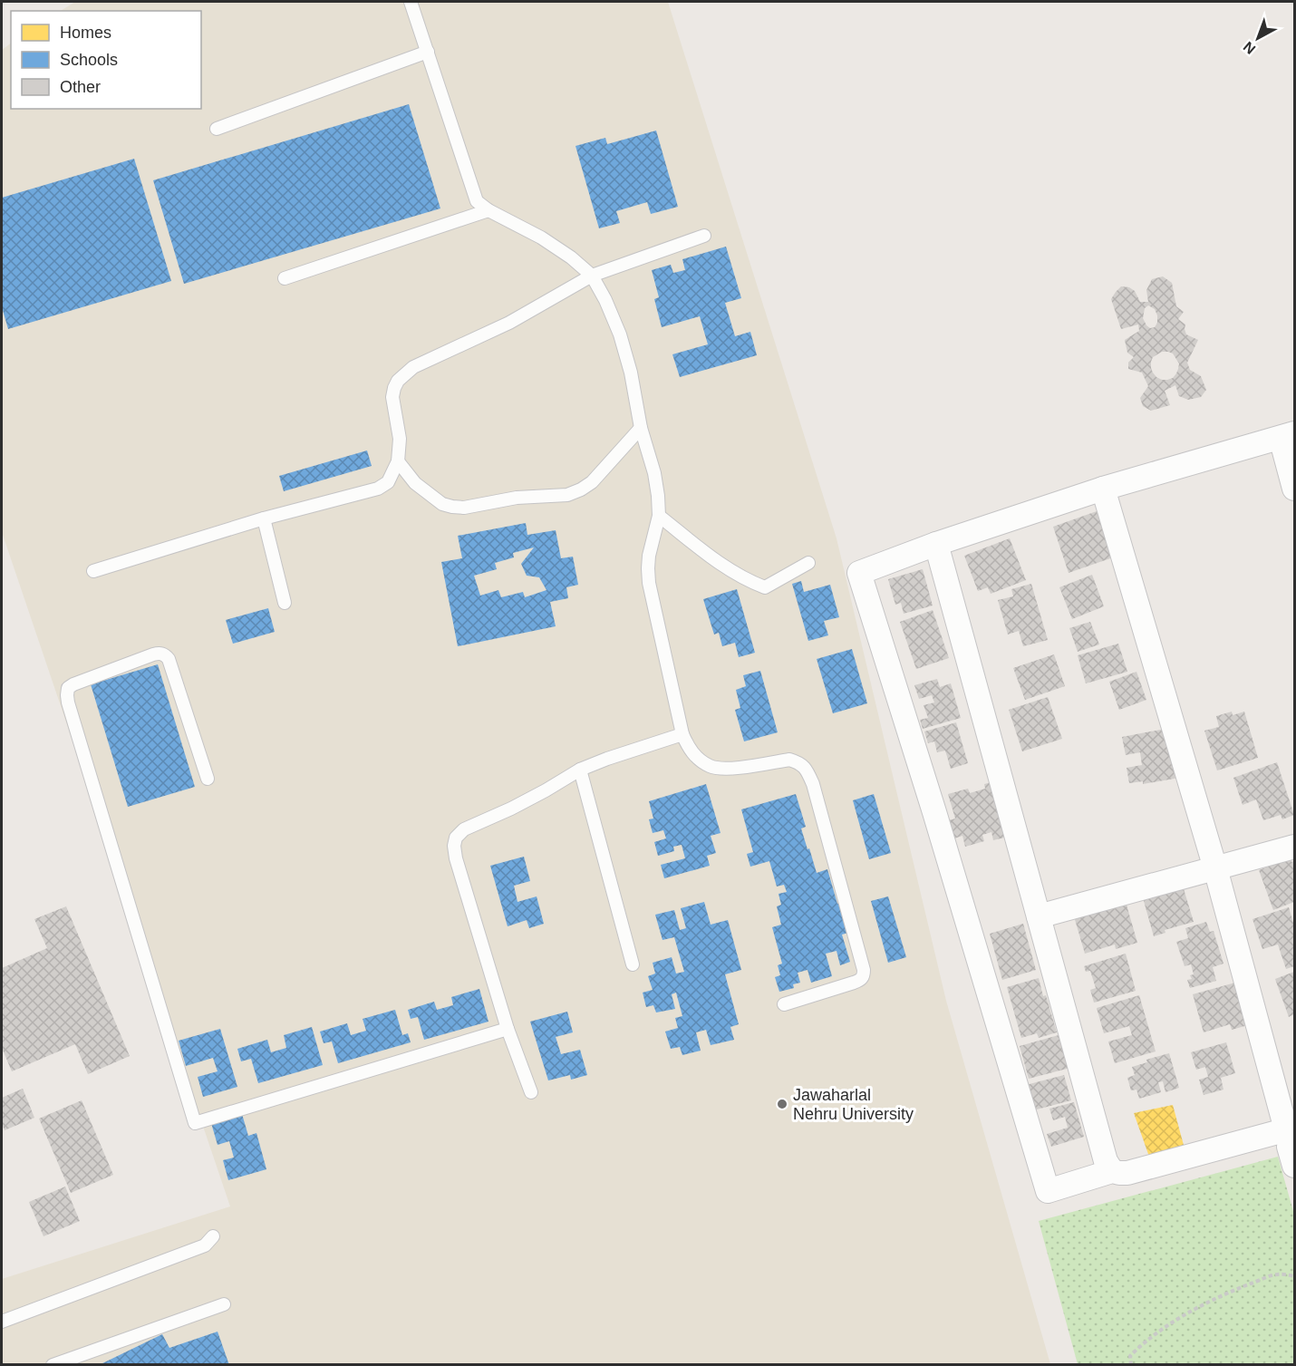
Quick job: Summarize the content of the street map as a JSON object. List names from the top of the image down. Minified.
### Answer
{"places":["Jawaharlal Nehru University"],"legend":["Homes","Schools","Other"],"north":"bottom left"}
